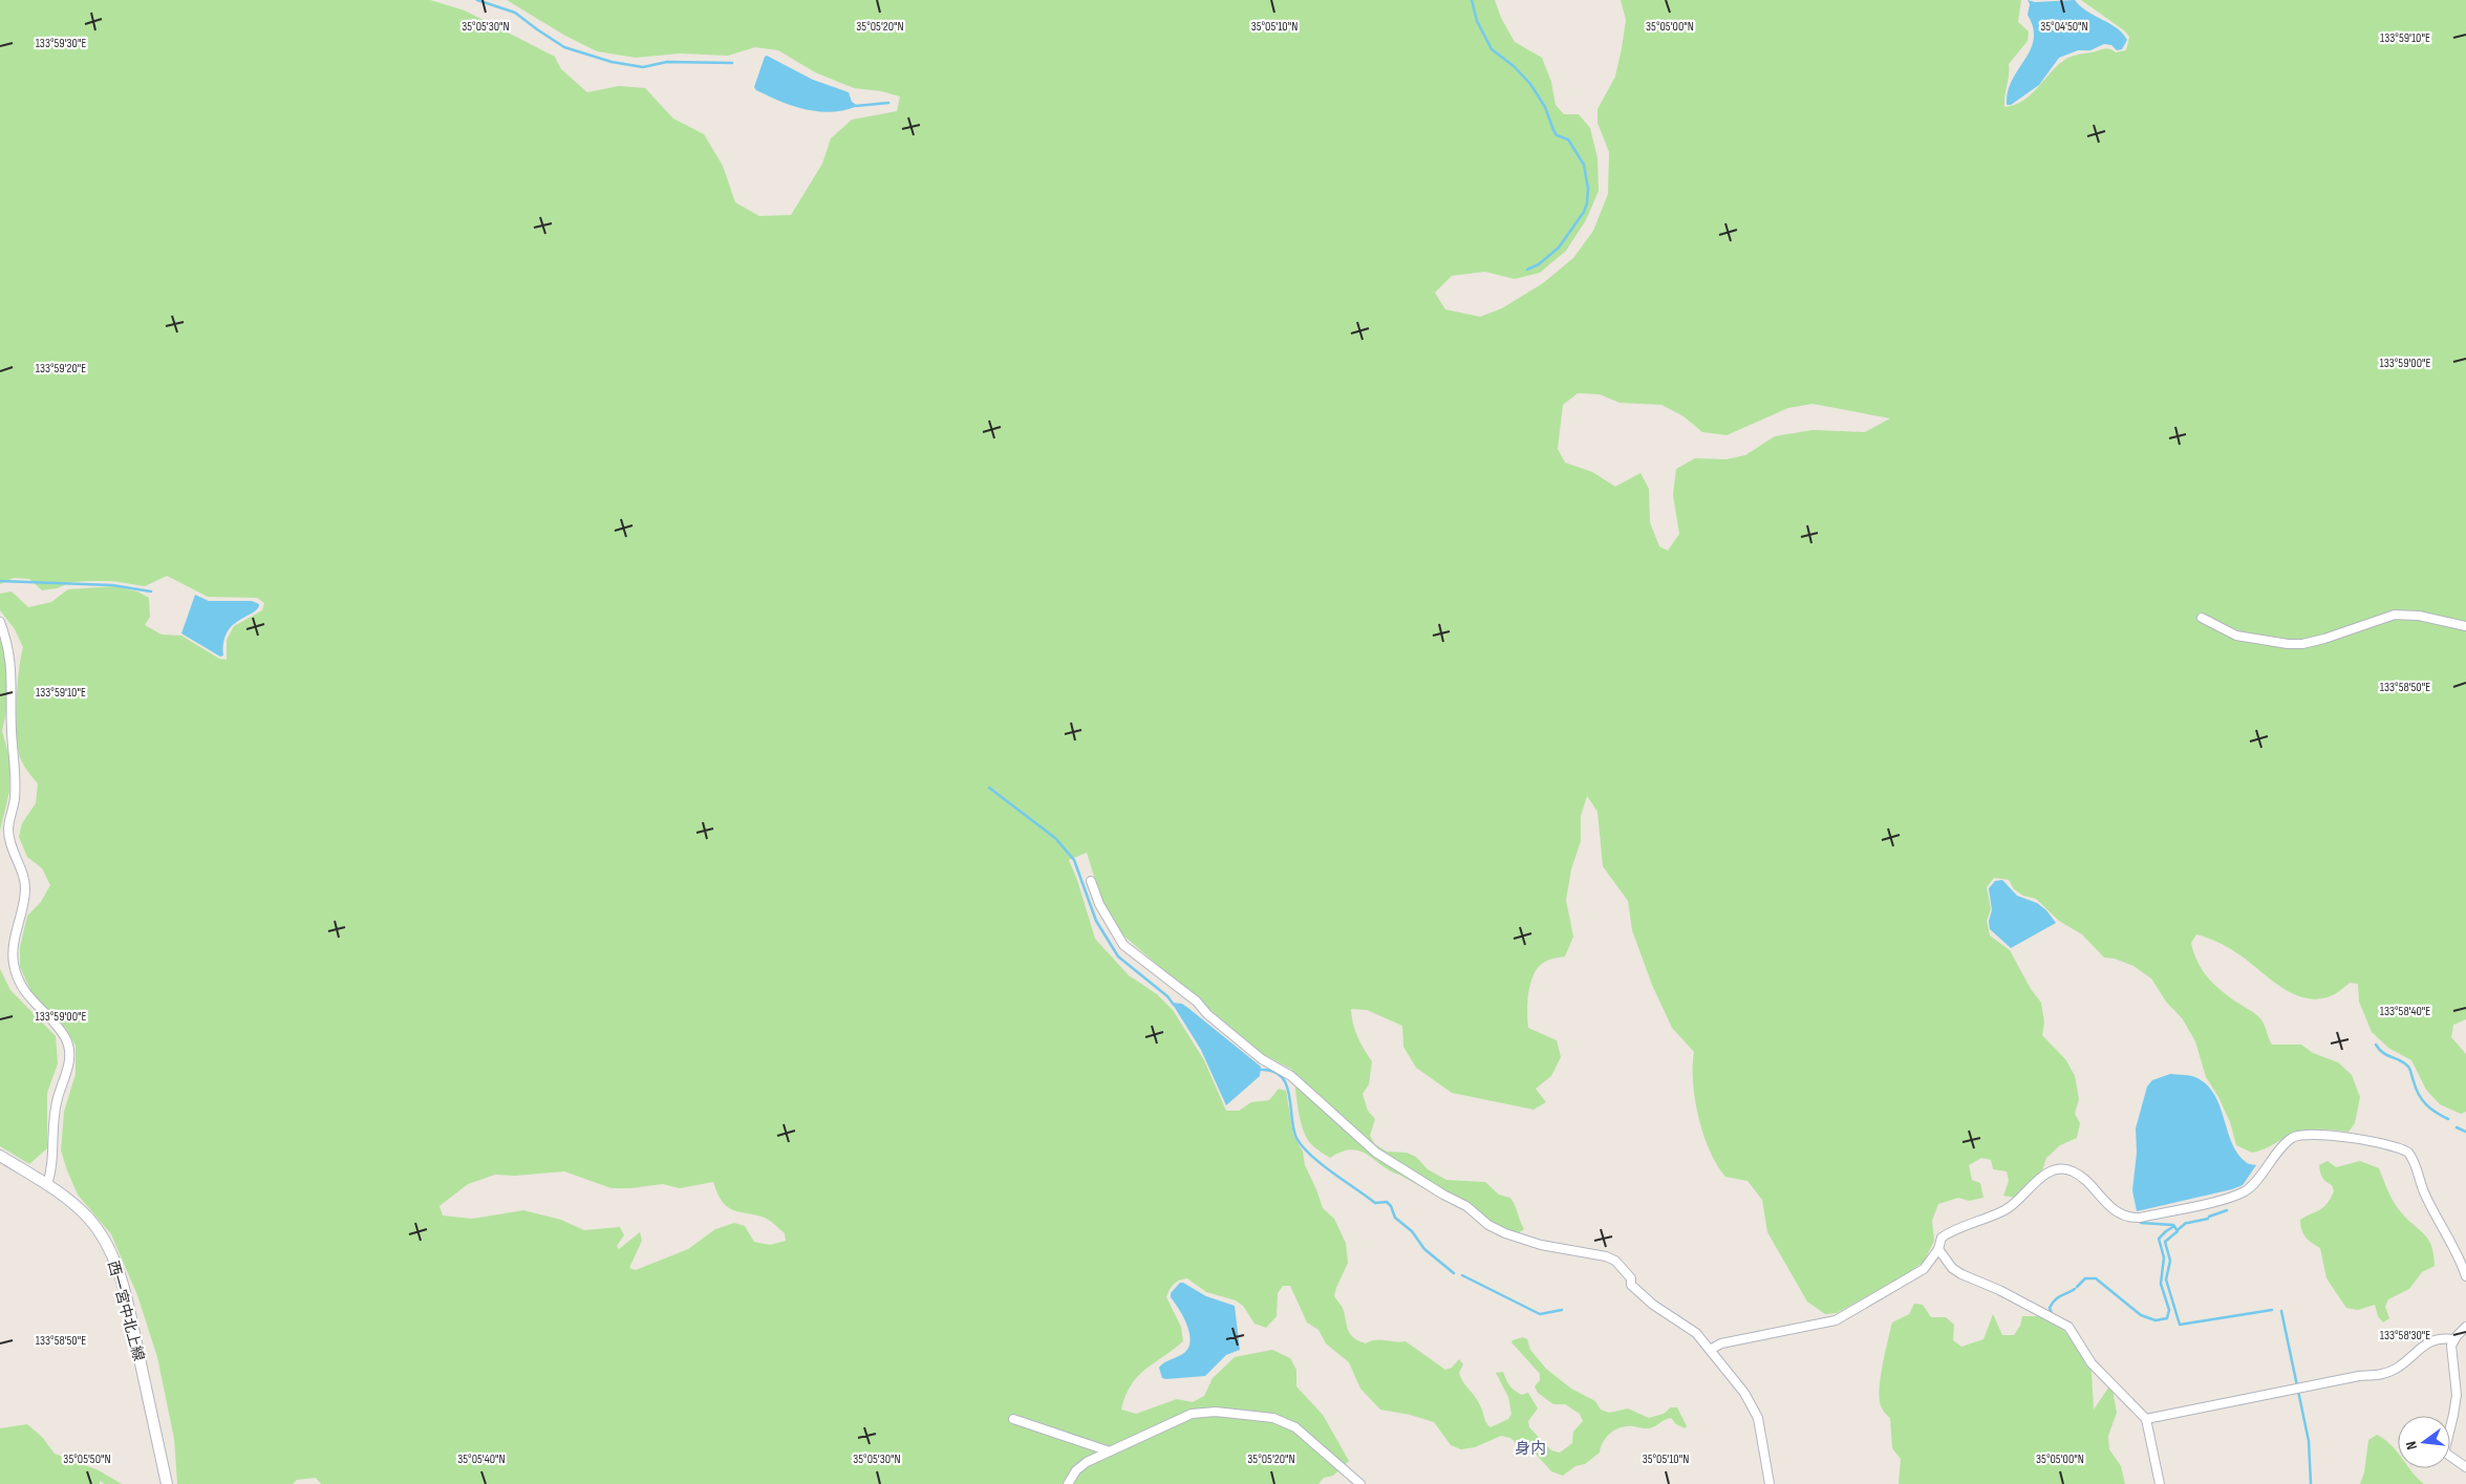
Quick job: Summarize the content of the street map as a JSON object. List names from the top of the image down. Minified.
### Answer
{"streets":{"main road":["西一宮中北上線"]},"districts":["身内"],"north":"left","coordinates":["35°05'30\"N","35°05'20\"N","35°05'10\"N","35°05'00\"N","35°04'50\"N","133°59'10\"E","133°59'30\"E","133°59'00\"E","133°59'20\"E","133°58'50\"E","133°58'40\"E","133°58'30\"E","35°05'50\"N","35°05'40\"N"]}
